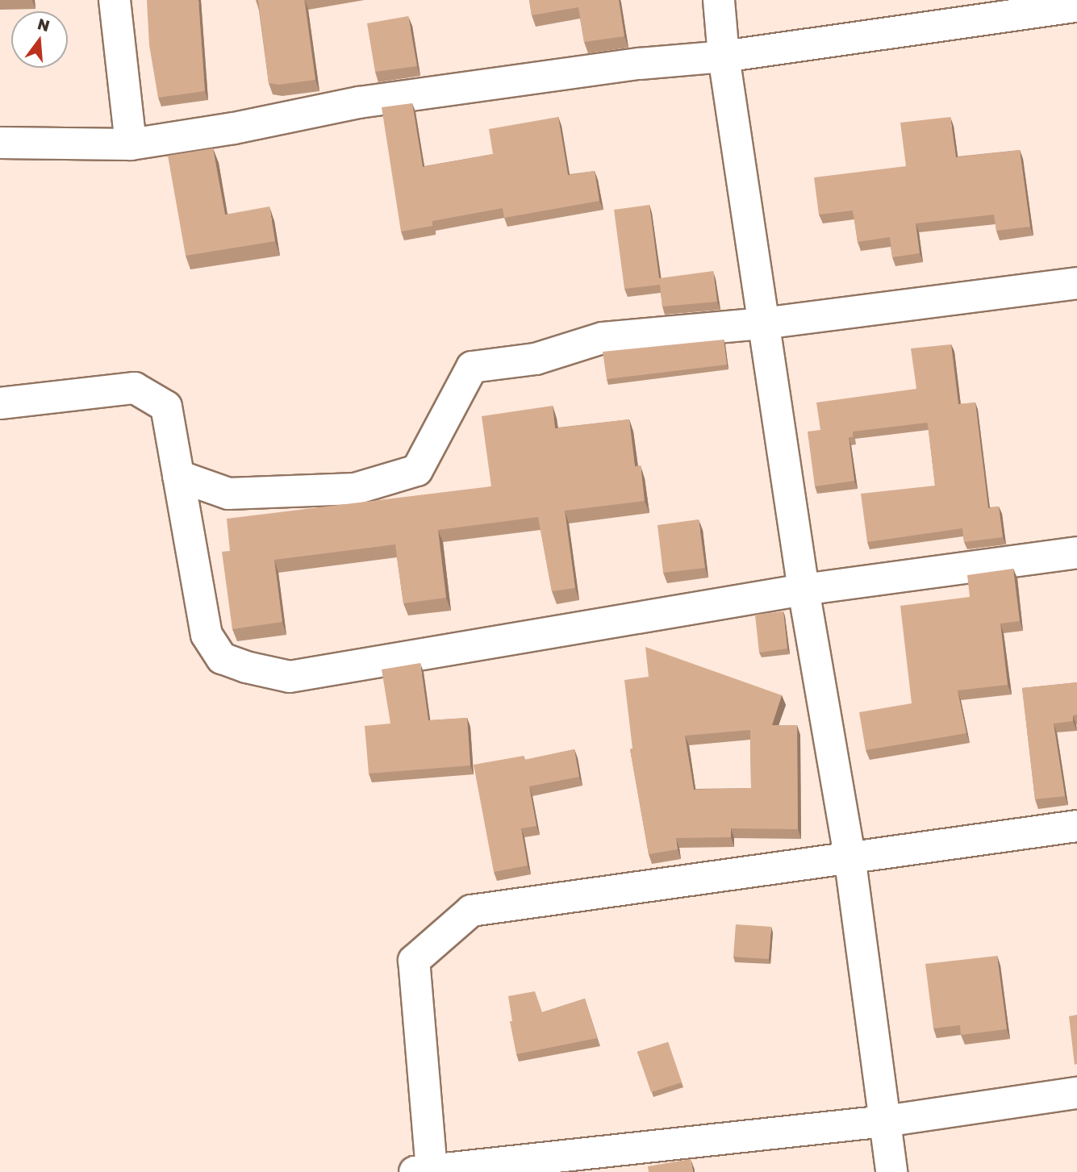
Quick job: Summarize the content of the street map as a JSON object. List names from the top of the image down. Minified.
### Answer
{"north":"top"}
